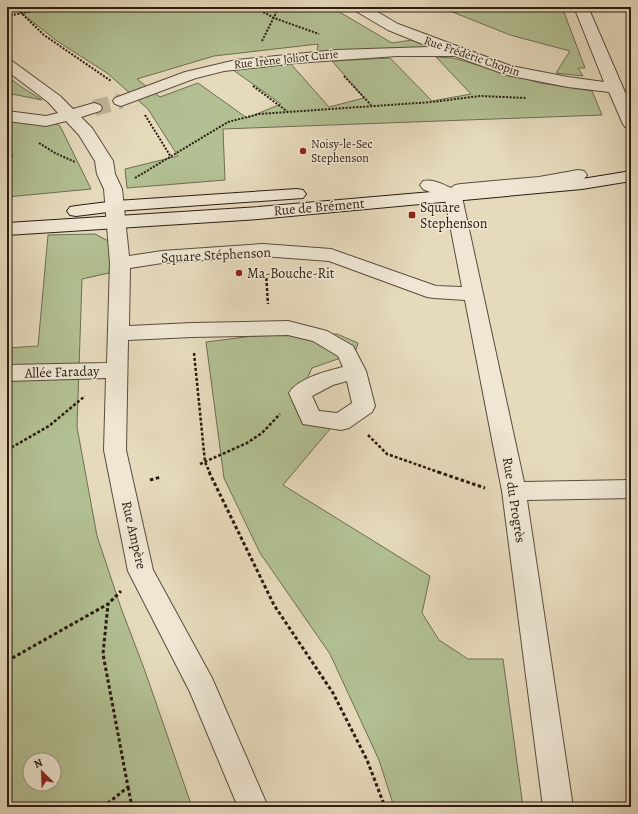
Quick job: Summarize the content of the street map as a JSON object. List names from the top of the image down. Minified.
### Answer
{"streets":{"street":["Rue Frédéric Chopin","Rue Irène Joliot Curie","Rue de Brément","Square Stéphenson","Allée Faraday","Rue du Progrès","Rue Ampère"]},"crossings":[["Rue Frédéric Chopin","Rue Irène Joliot Curie"],["Rue de Brément","Rue du Progrès"],["Rue de Brément","Rue Ampère"],["Square Stéphenson","Rue du Progrès"],["Square Stéphenson","Rue Ampère"],["Allée Faraday","Rue Ampère"]],"places":{"other":["Noisy-le-Sec Stephenson","Ma-Bouche-Rit"],"transit":["Square Stephenson"]},"north":"top left"}
